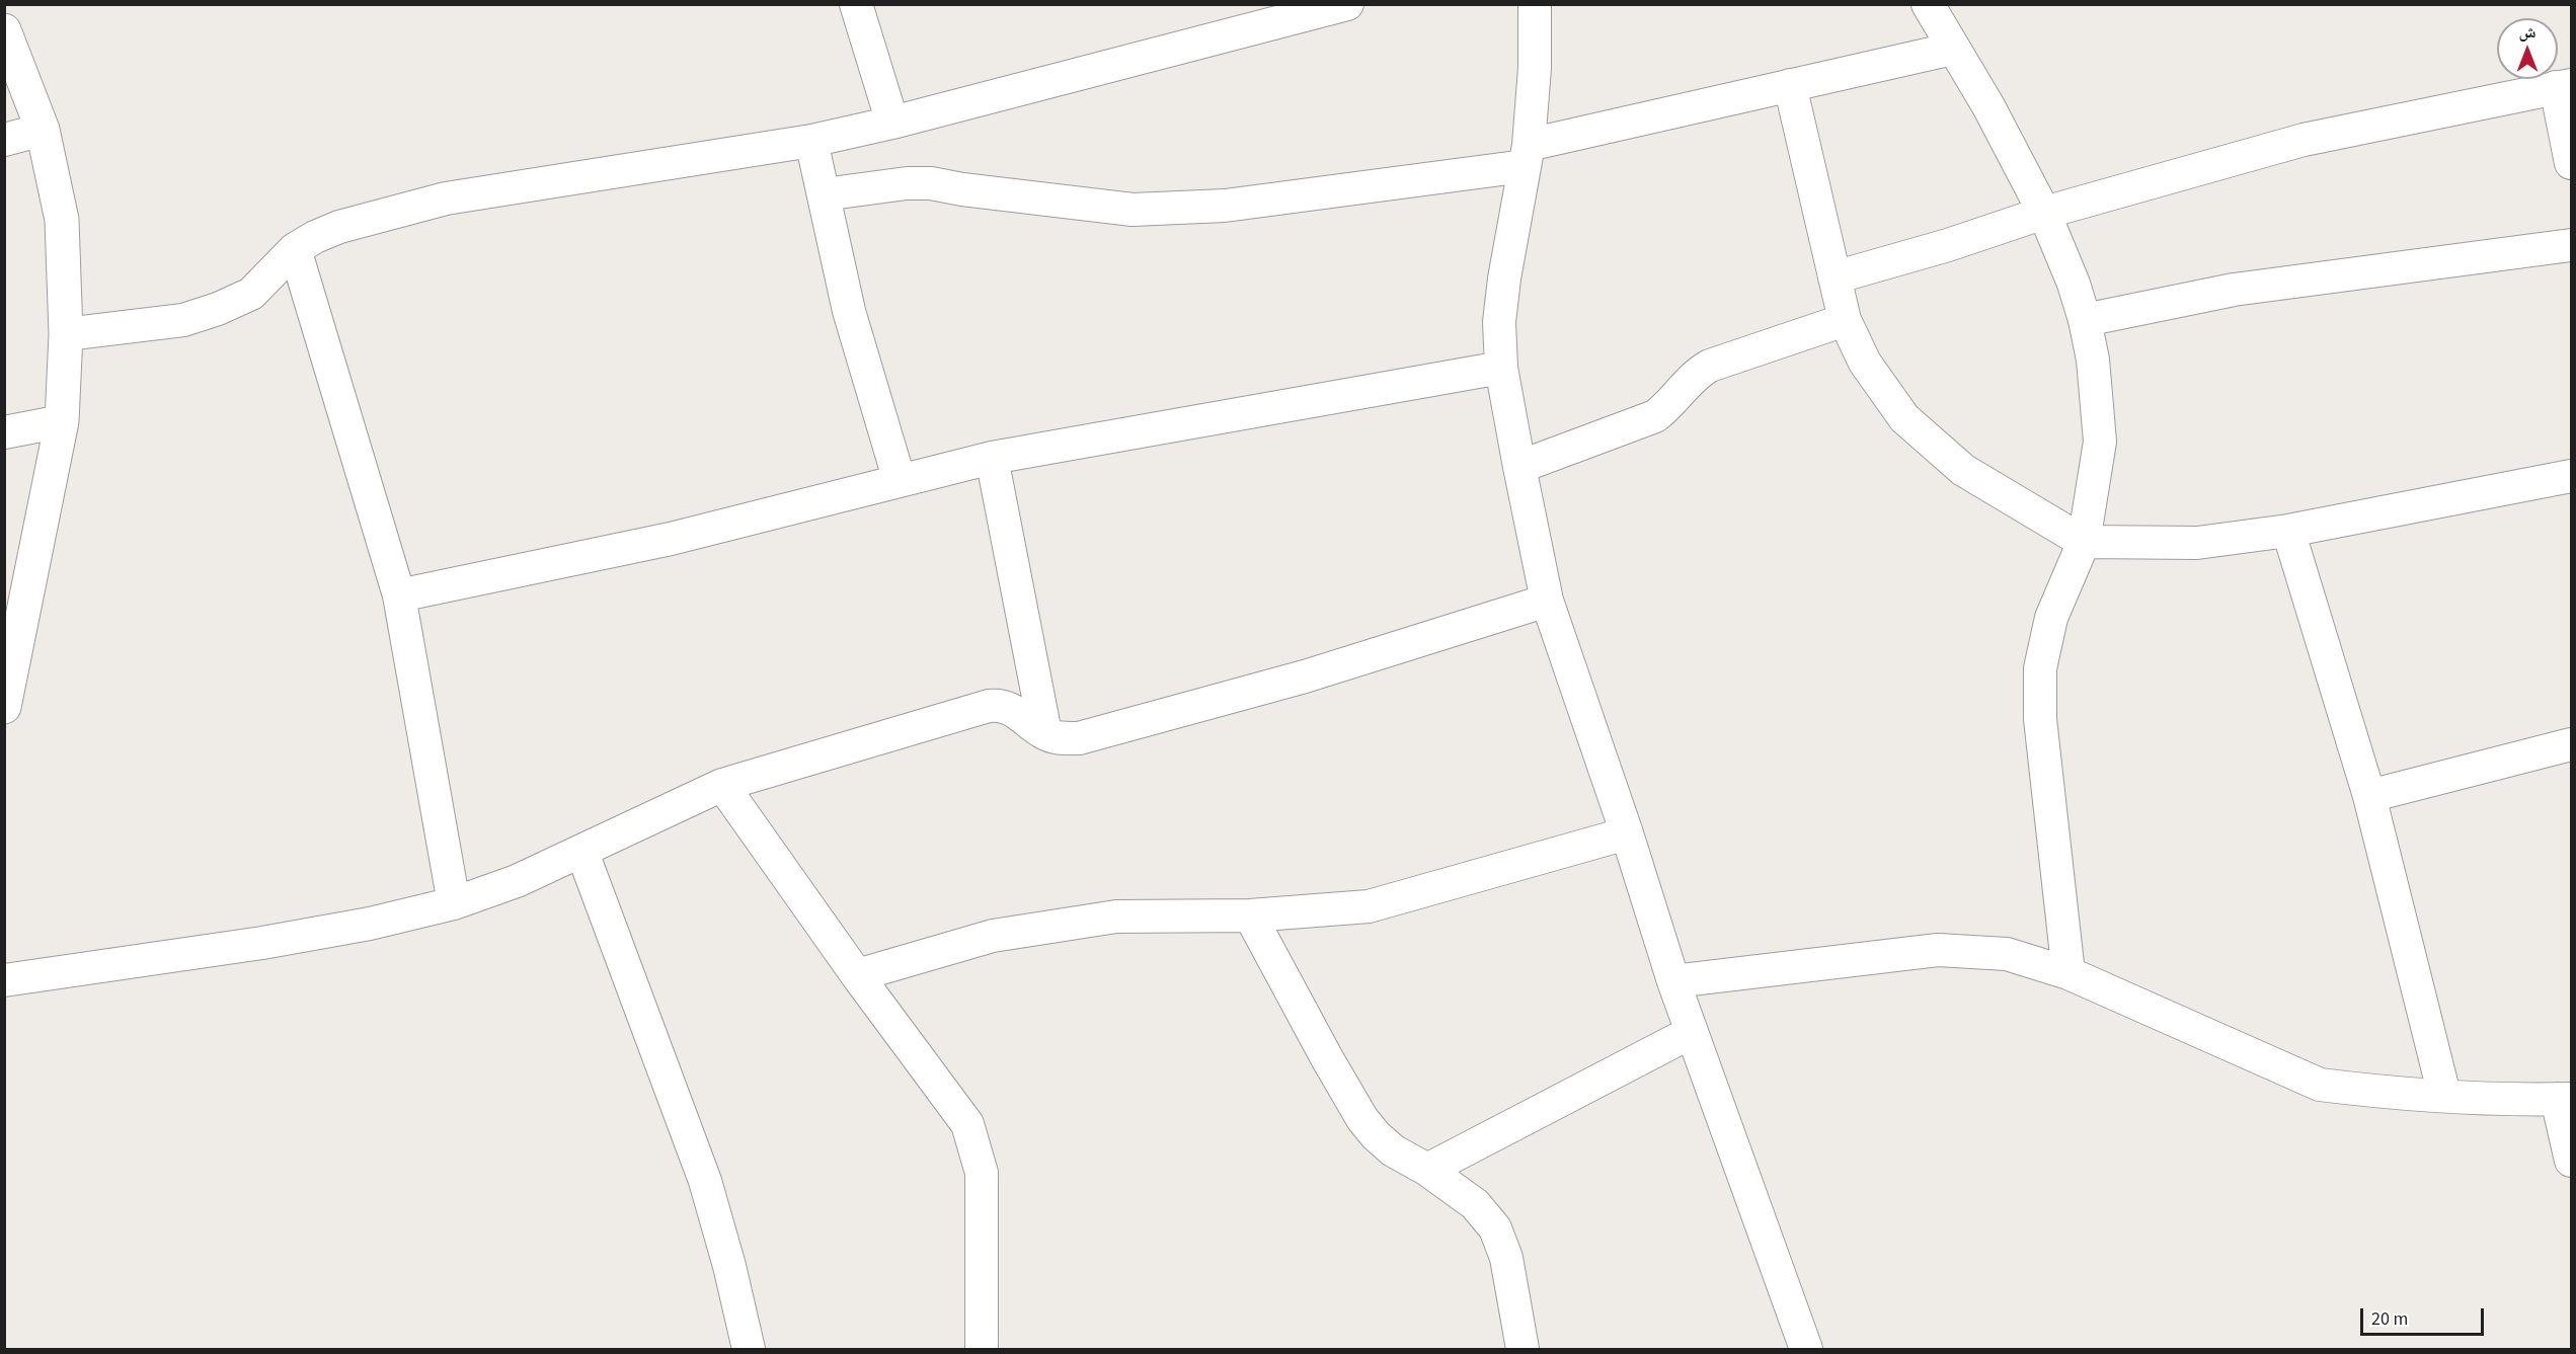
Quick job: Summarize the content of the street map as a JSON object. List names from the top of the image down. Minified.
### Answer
{"scale_bar":"20 m","north":"top"}
